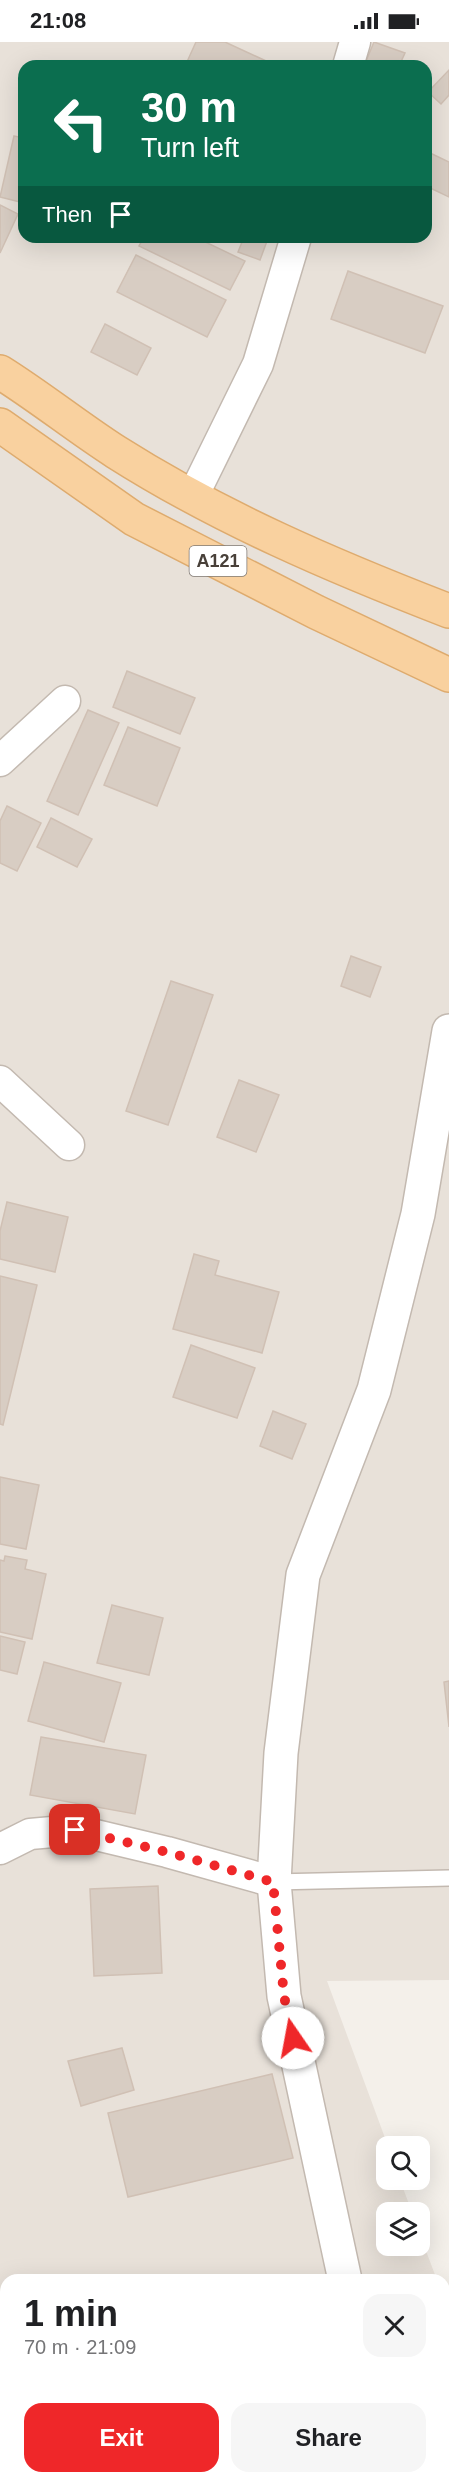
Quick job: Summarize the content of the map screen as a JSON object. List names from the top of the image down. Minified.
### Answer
{"streets":{"main road":["A121"]},"page":{"status":"21:08","turn":["30 m","Turn left"],"then":"Then","heading":["1 min","70 m · 21:09"],"buttons":["Exit","Share"]}}
